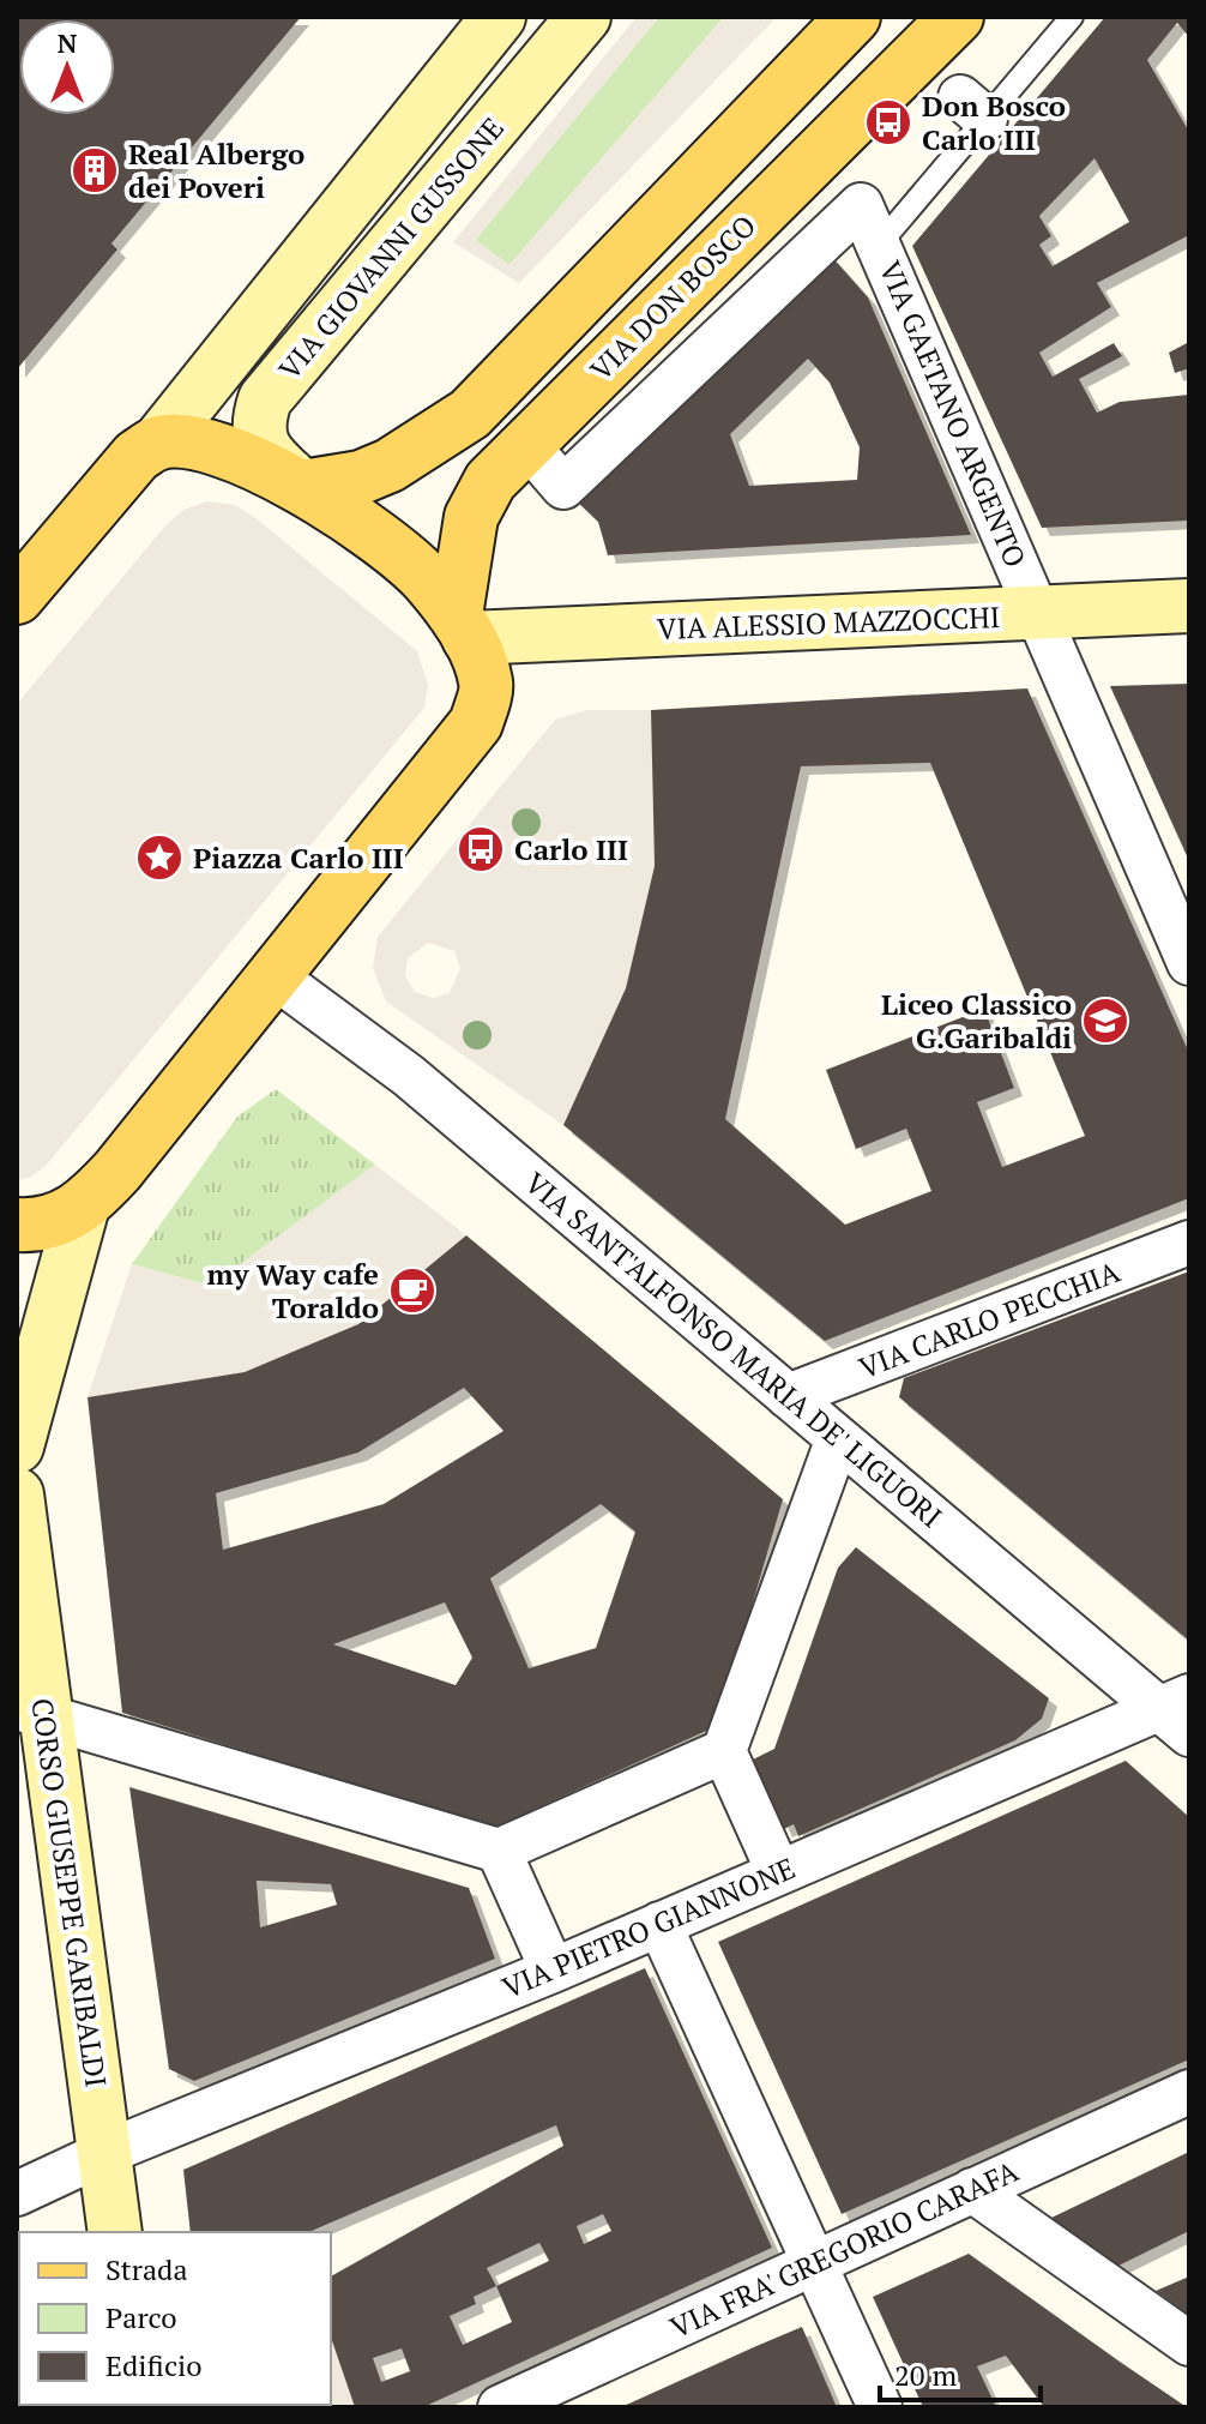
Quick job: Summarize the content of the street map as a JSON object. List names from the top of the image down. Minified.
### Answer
{"streets":{"main road":["VIA GIOVANNI GUSSONE","VIA DON BOSCO","VIA ALESSIO MAZZOCCHI","CORSO GIUSEPPE GARIBALDI"],"street":["VIA GAETANO ARGENTO","VIA CARLO PECCHIA","VIA SANT'ALFONSO MARIA DE' LIGUORI","VIA PIETRO GIANNONE","VIA FRA' GREGORIO CARAFA"]},"crossings":[["VIA DON BOSCO","VIA ALESSIO MAZZOCCHI"],["VIA GAETANO ARGENTO","VIA ALESSIO MAZZOCCHI"],["VIA CARLO PECCHIA","VIA SANT'ALFONSO MARIA DE' LIGUORI"],["VIA SANT'ALFONSO MARIA DE' LIGUORI","VIA PIETRO GIANNONE"],["CORSO GIUSEPPE GARIBALDI","VIA PIETRO GIANNONE"]],"places":{"bus stop":["Don Bosco Carlo III","Carlo III"],"building":["Real Albergo dei Poveri"],"place":["Piazza Carlo III"],"school or university":["Liceo Classico G.Garibaldi"],"cafe":["my Way cafe Toraldo"]},"legend":["Strada","Parco","Edificio"],"scale_bar":"20 m","north":"top"}
